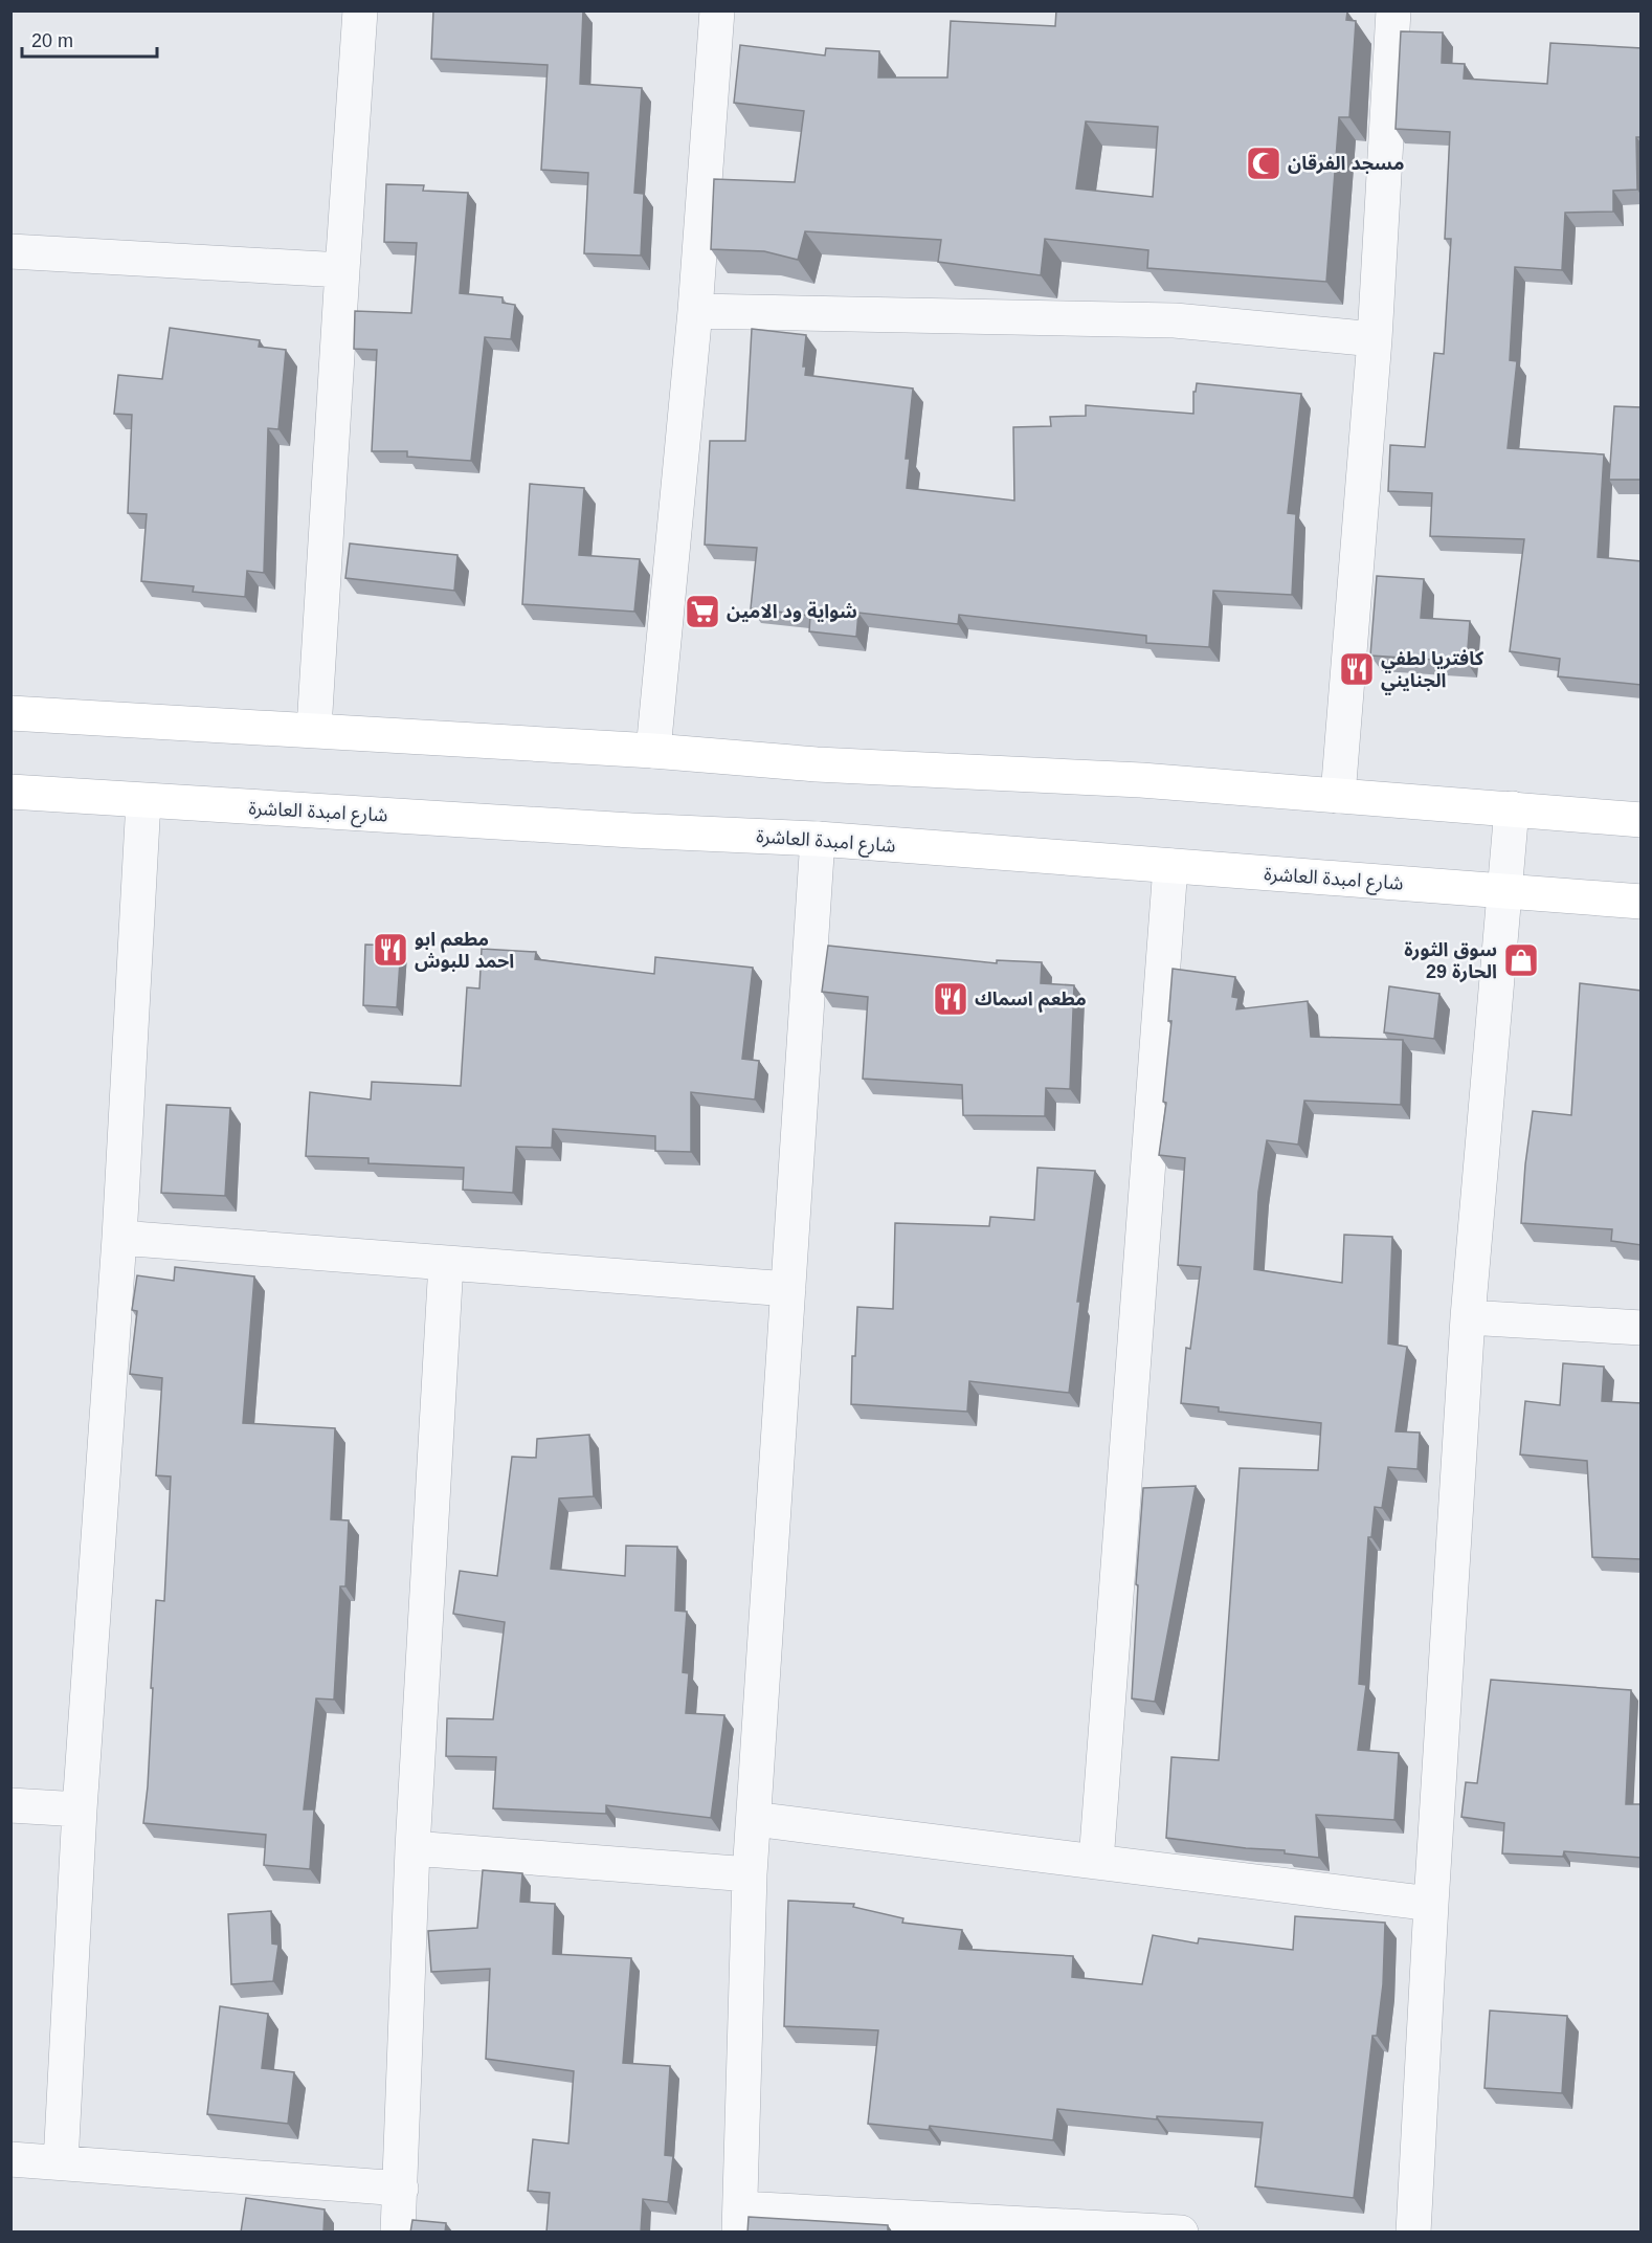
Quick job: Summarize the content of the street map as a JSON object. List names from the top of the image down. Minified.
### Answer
{"streets":{"main road":["شارع امبدة العاشرة"]},"places":{"mosque":["مسجد الفرقان"],"supermarket":["شواية ود الامين"],"restaurant":["كافتريا لطفي الجنايني","مطعم ابو احمد للبوش","مطعم اسماك"],"shop":["سوق الثورة الحارة 29"]},"scale_bar":"20 m"}
